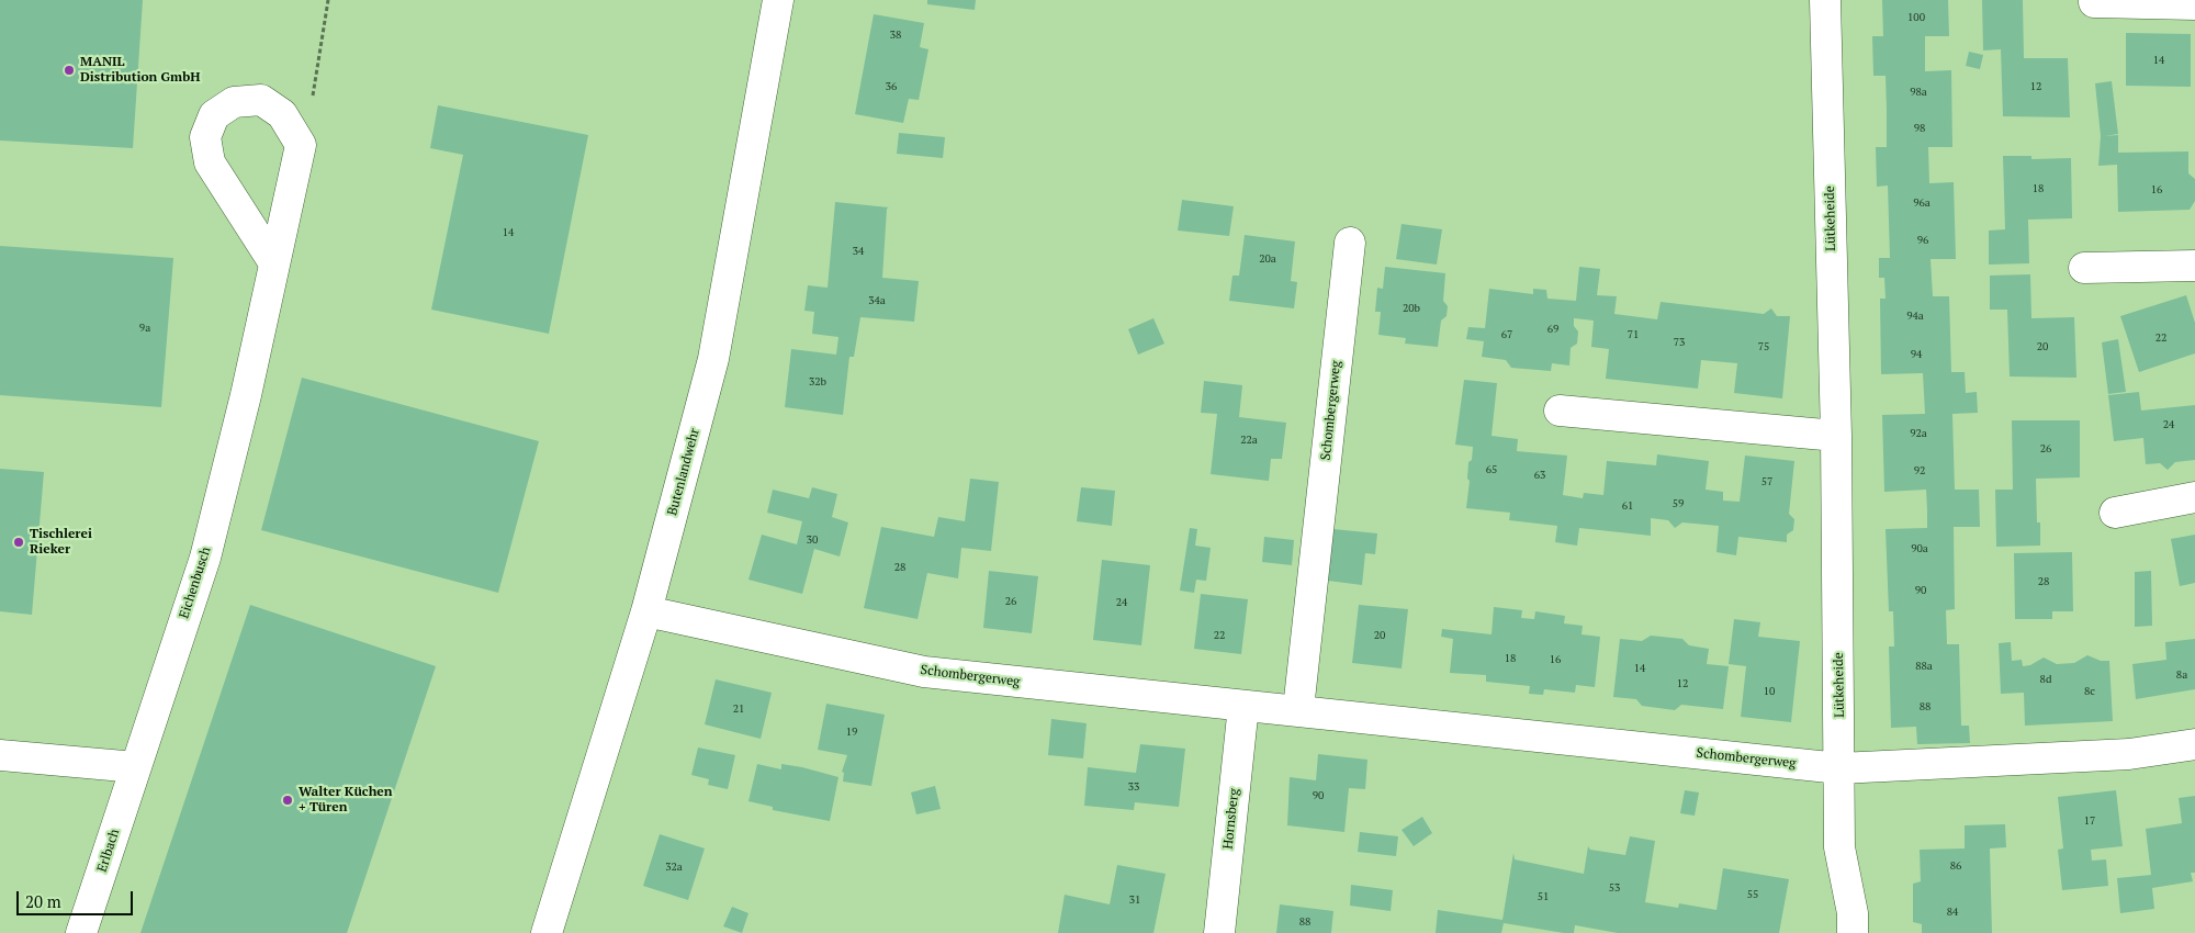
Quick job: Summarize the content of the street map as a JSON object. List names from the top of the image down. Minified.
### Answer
{"streets":{"street":["Lütkeheide","Schombergerweg","Butenlandwehr","Eichenbusch","Hornsberg","Erlbach"]},"crossings":[["Lütkeheide","Schombergerweg"],["Schombergerweg","Butenlandwehr"],["Schombergerweg","Hornsberg"],["Eichenbusch","Erlbach"]],"places":["MANIL Distribution GmbH","Tischlerei Rieker","Walter Küchen + Türen"],"house_numbers":["100","38","14","36","12","98a","98","18","16","96a","14","96","34","20a","34a","20b","94a","9a","69","67","71","22","73","75","20","94","32b","24","92a","22a","26","65","92","63","57","59","61","30","90a","28","28","90","26","24","22","20","18","16","88a","14","8a","8d","12","10","8c","88","21","19","33","90","17","86","32a","53","55","51","31","84","88"],"scale_bar":"20 m"}
